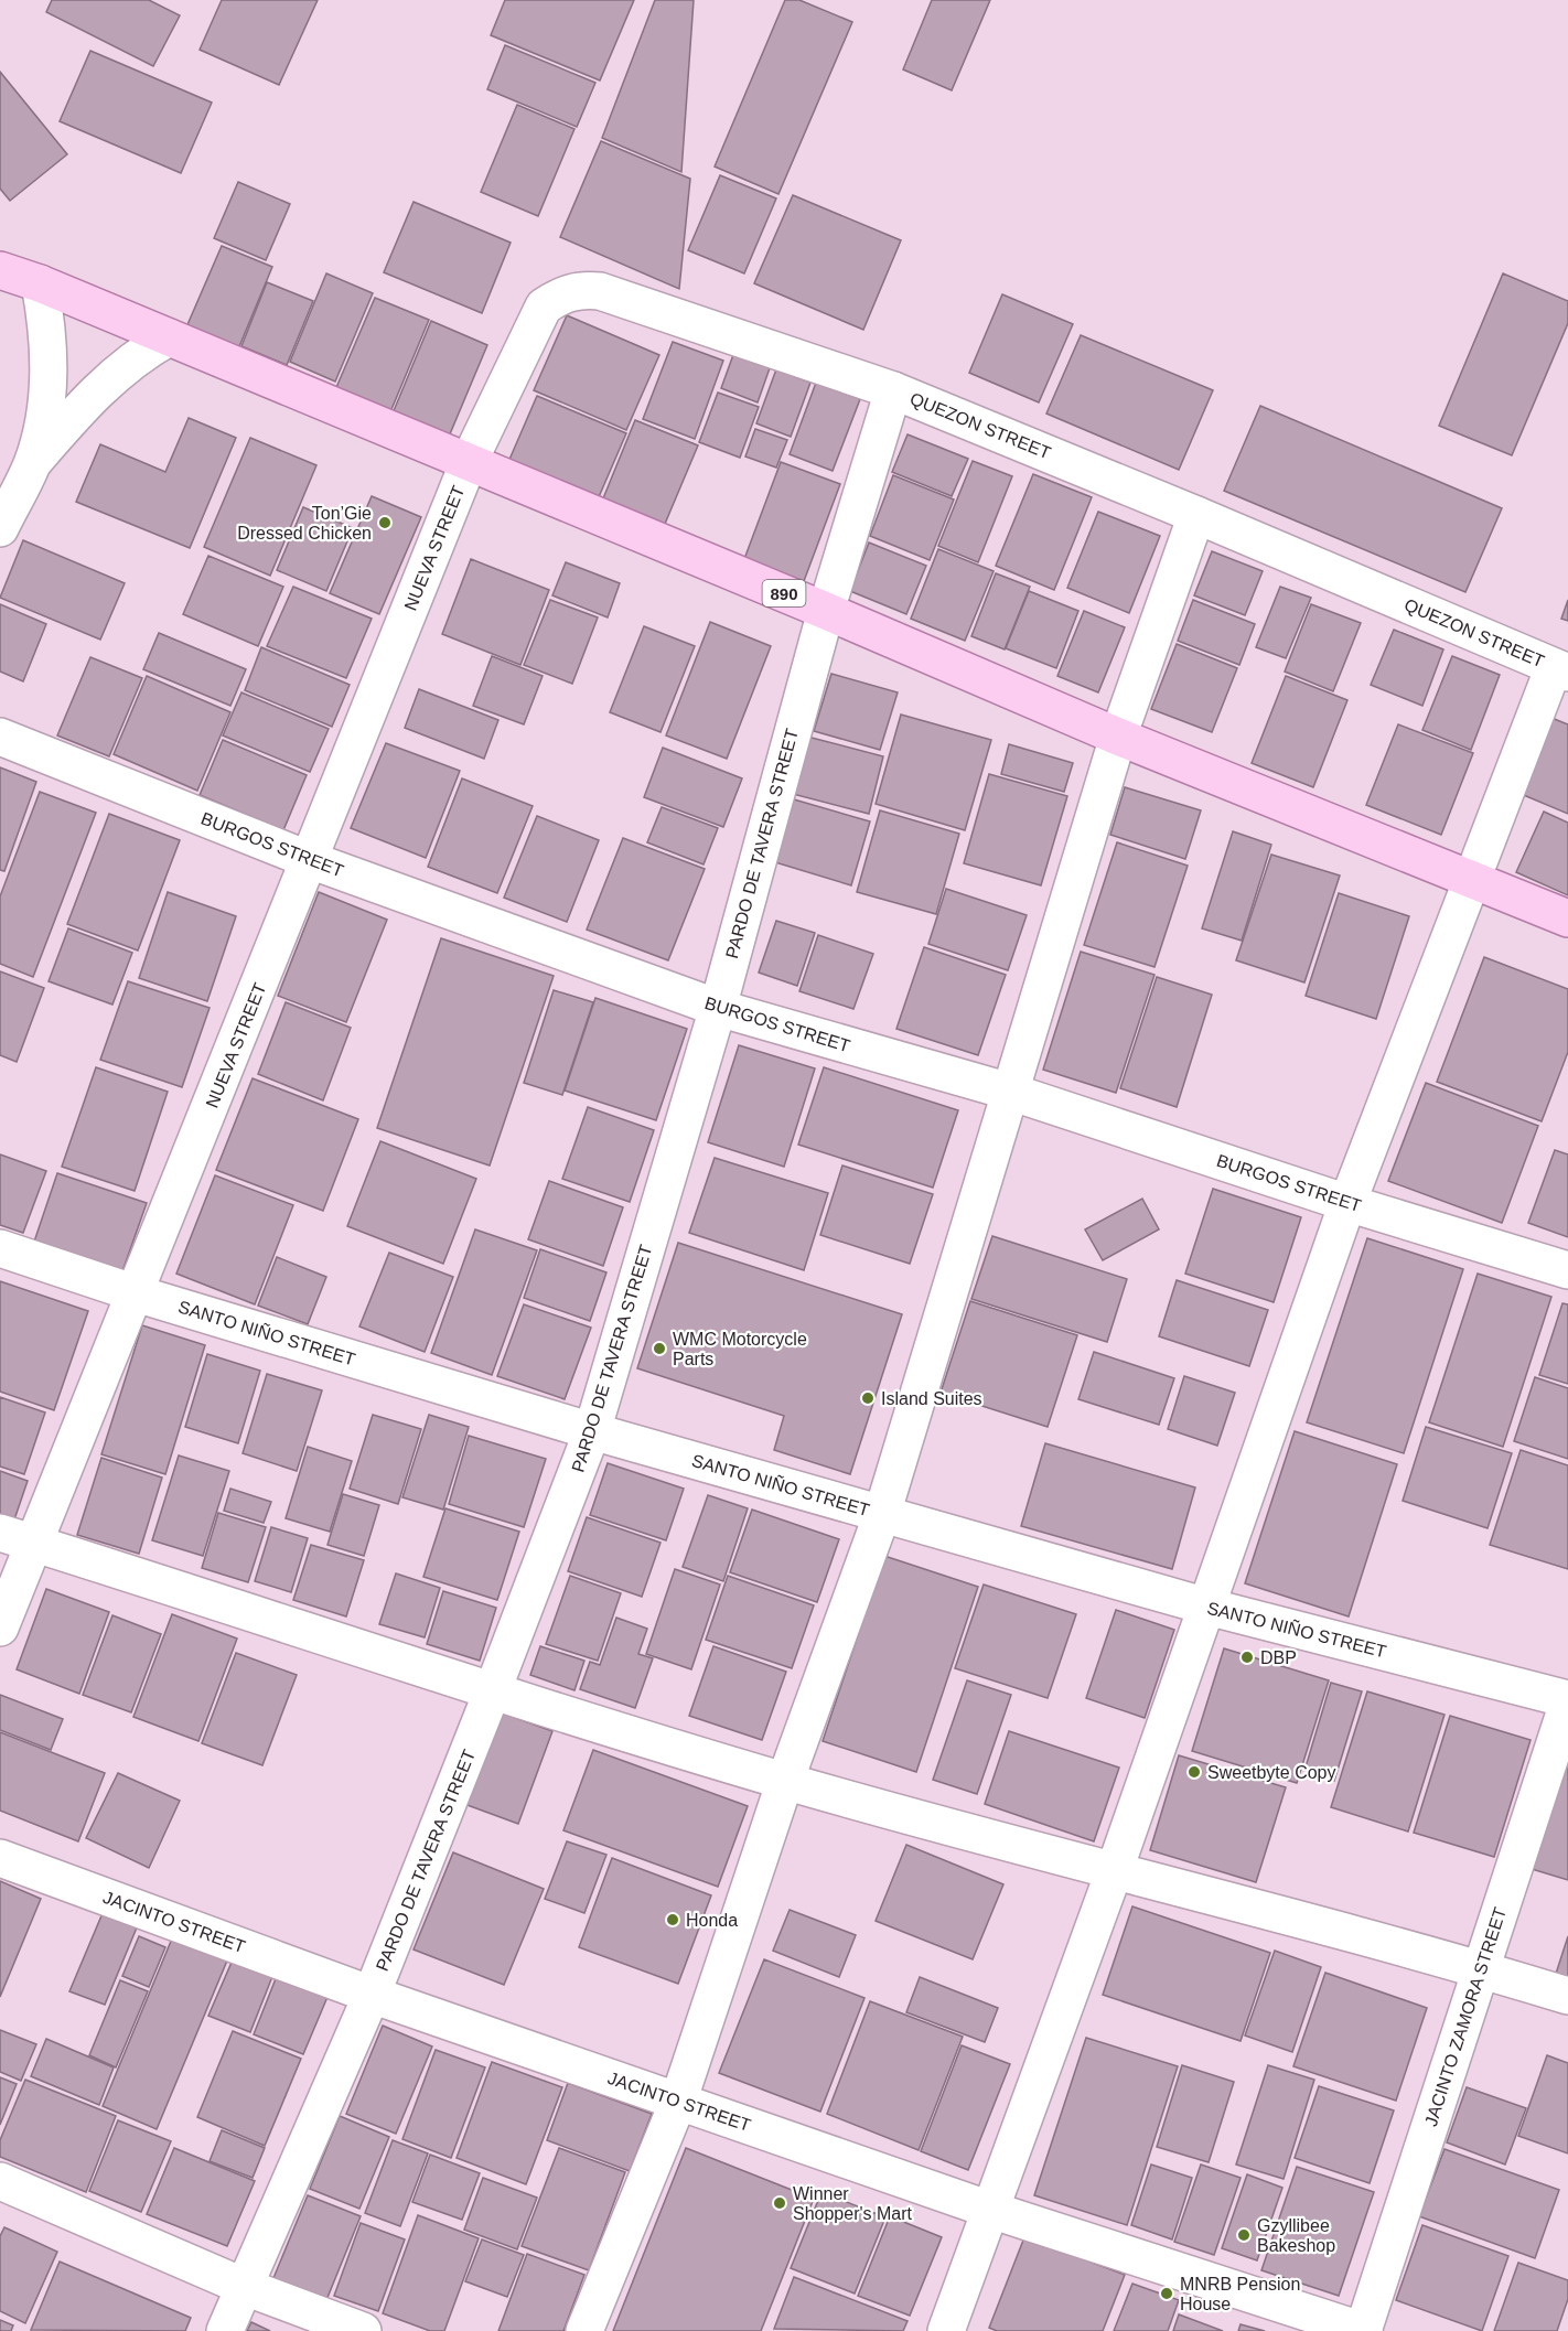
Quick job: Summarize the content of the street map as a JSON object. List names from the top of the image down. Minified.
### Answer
{"streets":{"main road":["890"],"street":["QUEZON STREET","NUEVA STREET","PARDO DE TAVERA STREET","BURGOS STREET","SANTO NIÑO STREET","JACINTO STREET","JACINTO ZAMORA STREET"]},"crossings":[["QUEZON STREET","NUEVA STREET"],["QUEZON STREET","890"],["QUEZON STREET","PARDO DE TAVERA STREET"],["NUEVA STREET","890"],["NUEVA STREET","BURGOS STREET"],["NUEVA STREET","SANTO NIÑO STREET"],["890","PARDO DE TAVERA STREET"],["PARDO DE TAVERA STREET","BURGOS STREET"],["PARDO DE TAVERA STREET","SANTO NIÑO STREET"],["PARDO DE TAVERA STREET","JACINTO STREET"],["SANTO NIÑO STREET","JACINTO ZAMORA STREET"],["JACINTO STREET","JACINTO ZAMORA STREET"]],"places":["Ton’Gie Dressed Chicken","WMC Motorcycle Parts","Island Suites","DBP","Sweetbyte Copy","Honda","Winner Shopper's Mart","Gzyllibee Bakeshop","MNRB Pension House"]}
